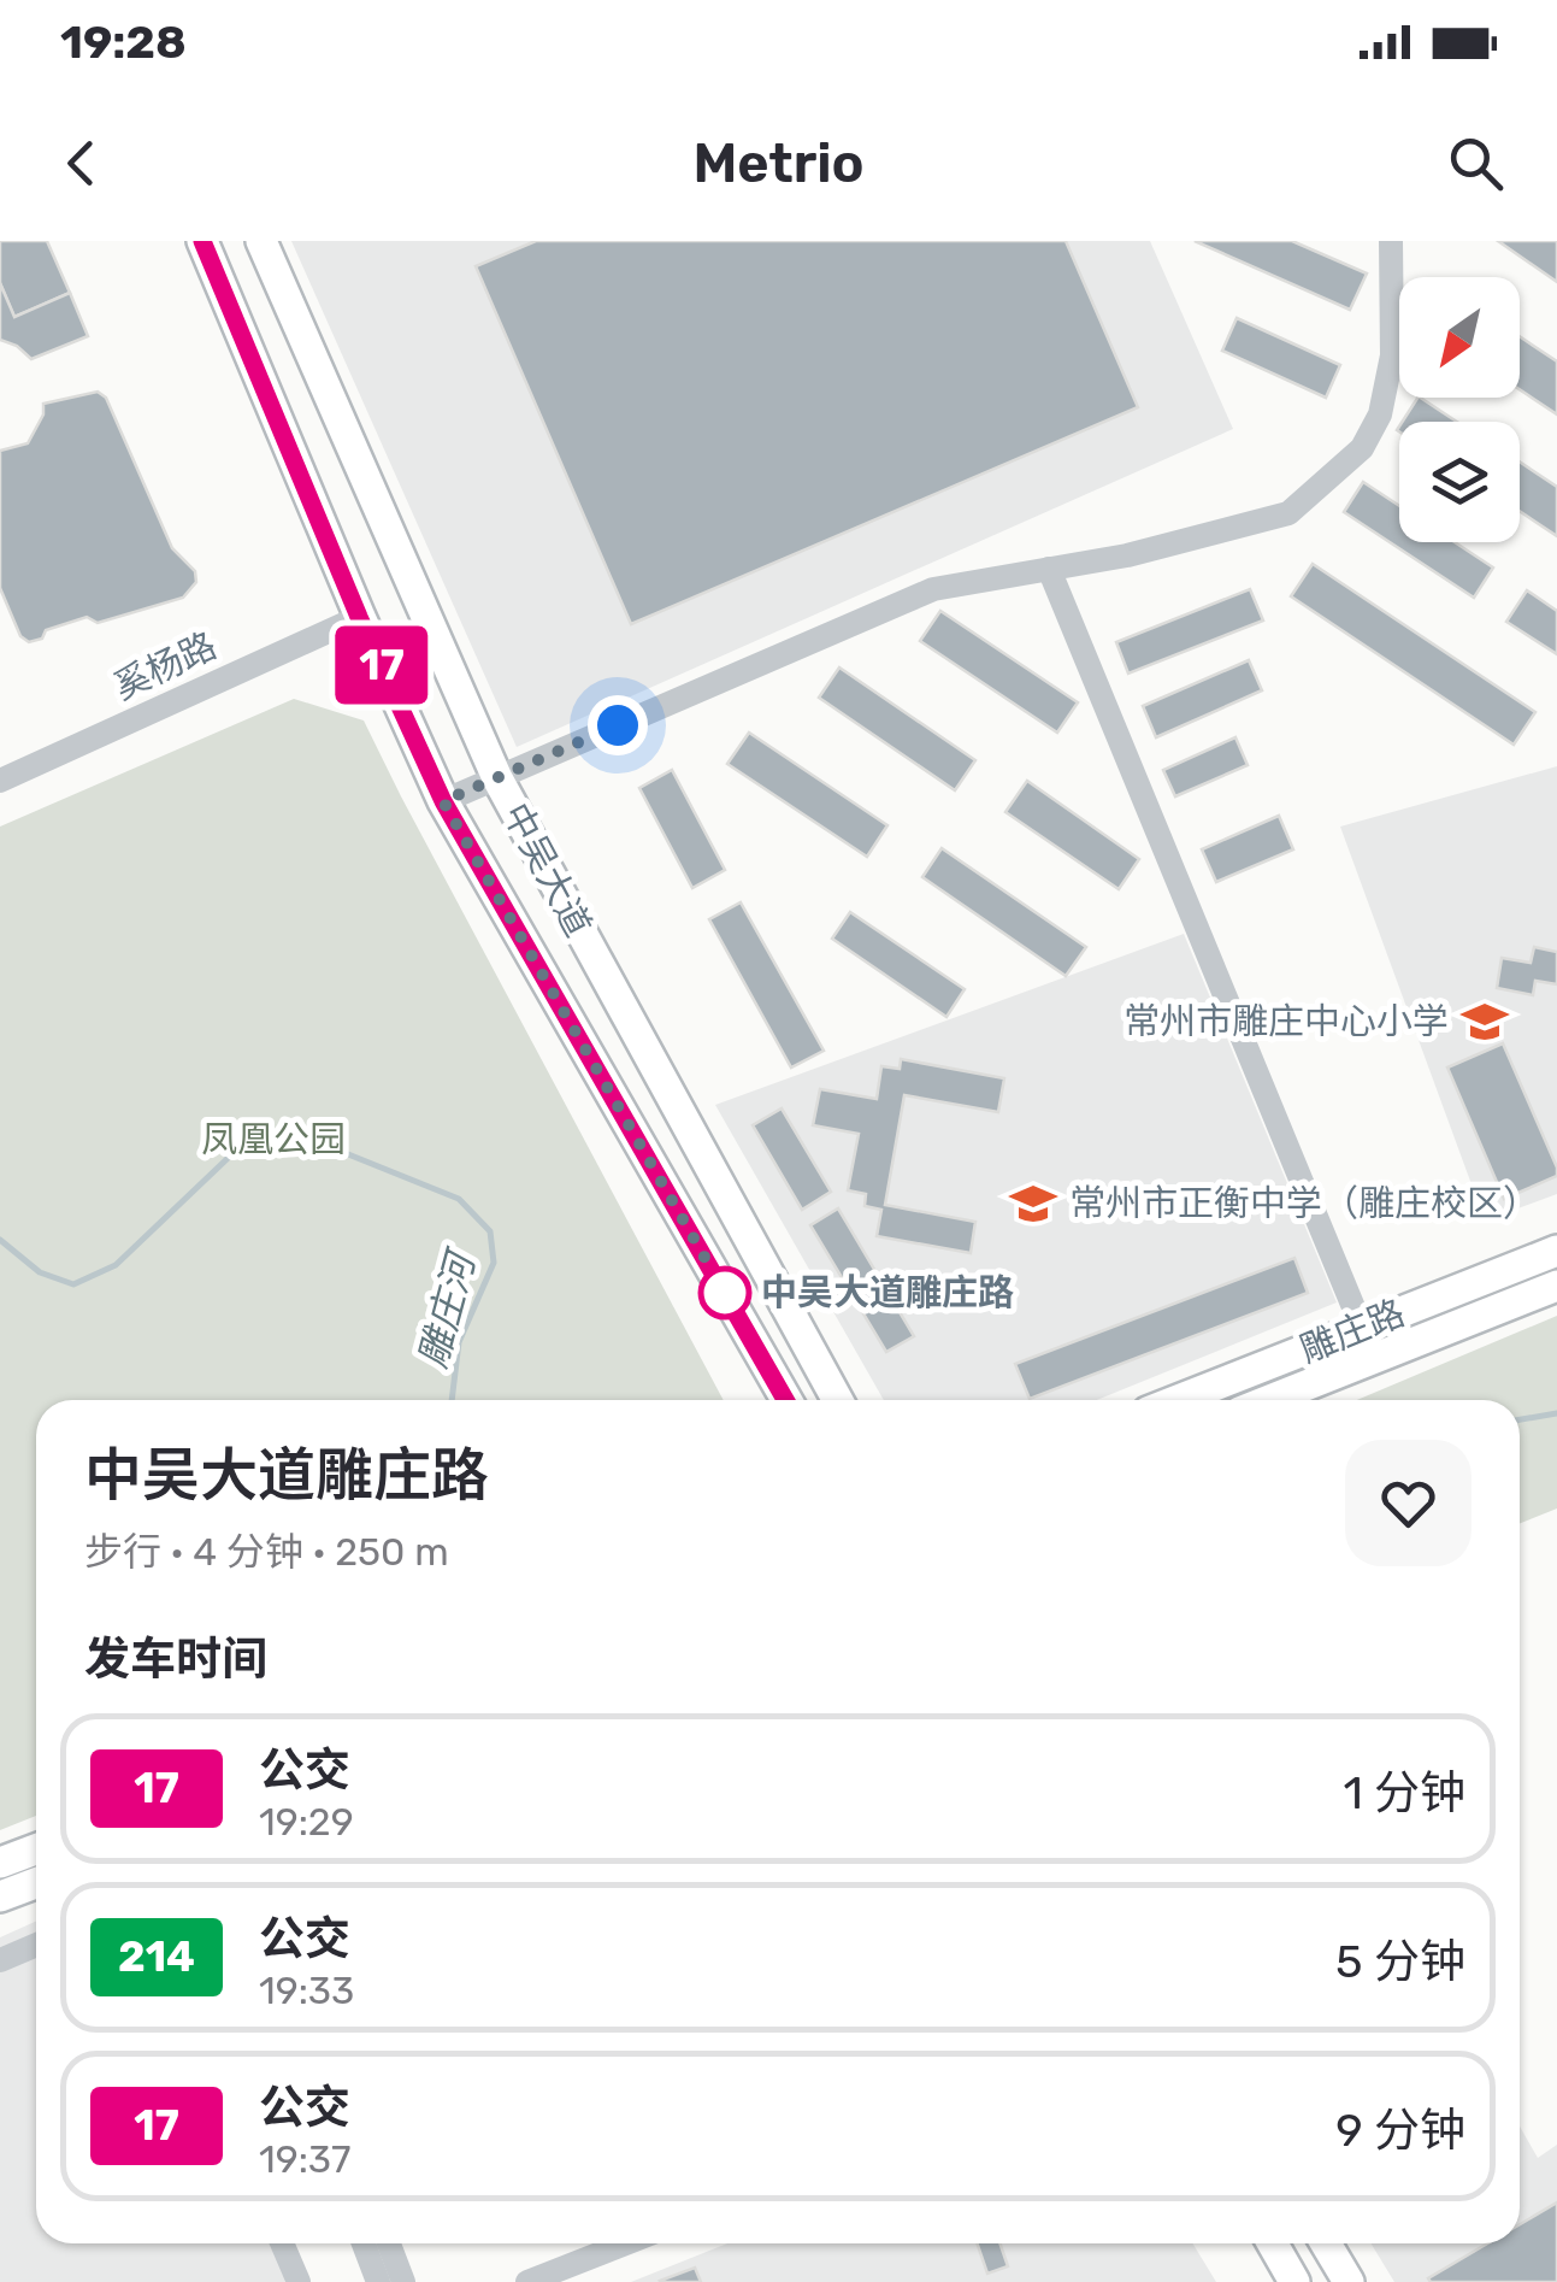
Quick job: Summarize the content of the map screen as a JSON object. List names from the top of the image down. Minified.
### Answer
{"streets":{"main road":["中吴大道","雕庄路"],"street":["奚杨路"]},"crossings":[["奚杨路","中吴大道"]],"water":["雕庄河"],"parks":["凤凰公园"],"places":{"school or university":["常州市雕庄中心小学","常州市正衡中学（雕庄校区）"],"other":["中吴大道雕庄路"]},"lines":["bus line 17"],"north":"bottom left","page":{"status":"19:28","header":"Metrio","on_map":"17","heading":[["中吴大道雕庄路","步行 · 4 分钟 · 250 m"],"发车时间"],"list":[{"mark":"17","name":"公交","note":"19:29","value":"1 分钟"},{"mark":"214","name":"公交","note":"19:33","value":"5 分钟"},{"mark":"17","name":"公交","note":"19:37","value":"9 分钟"}]}}
